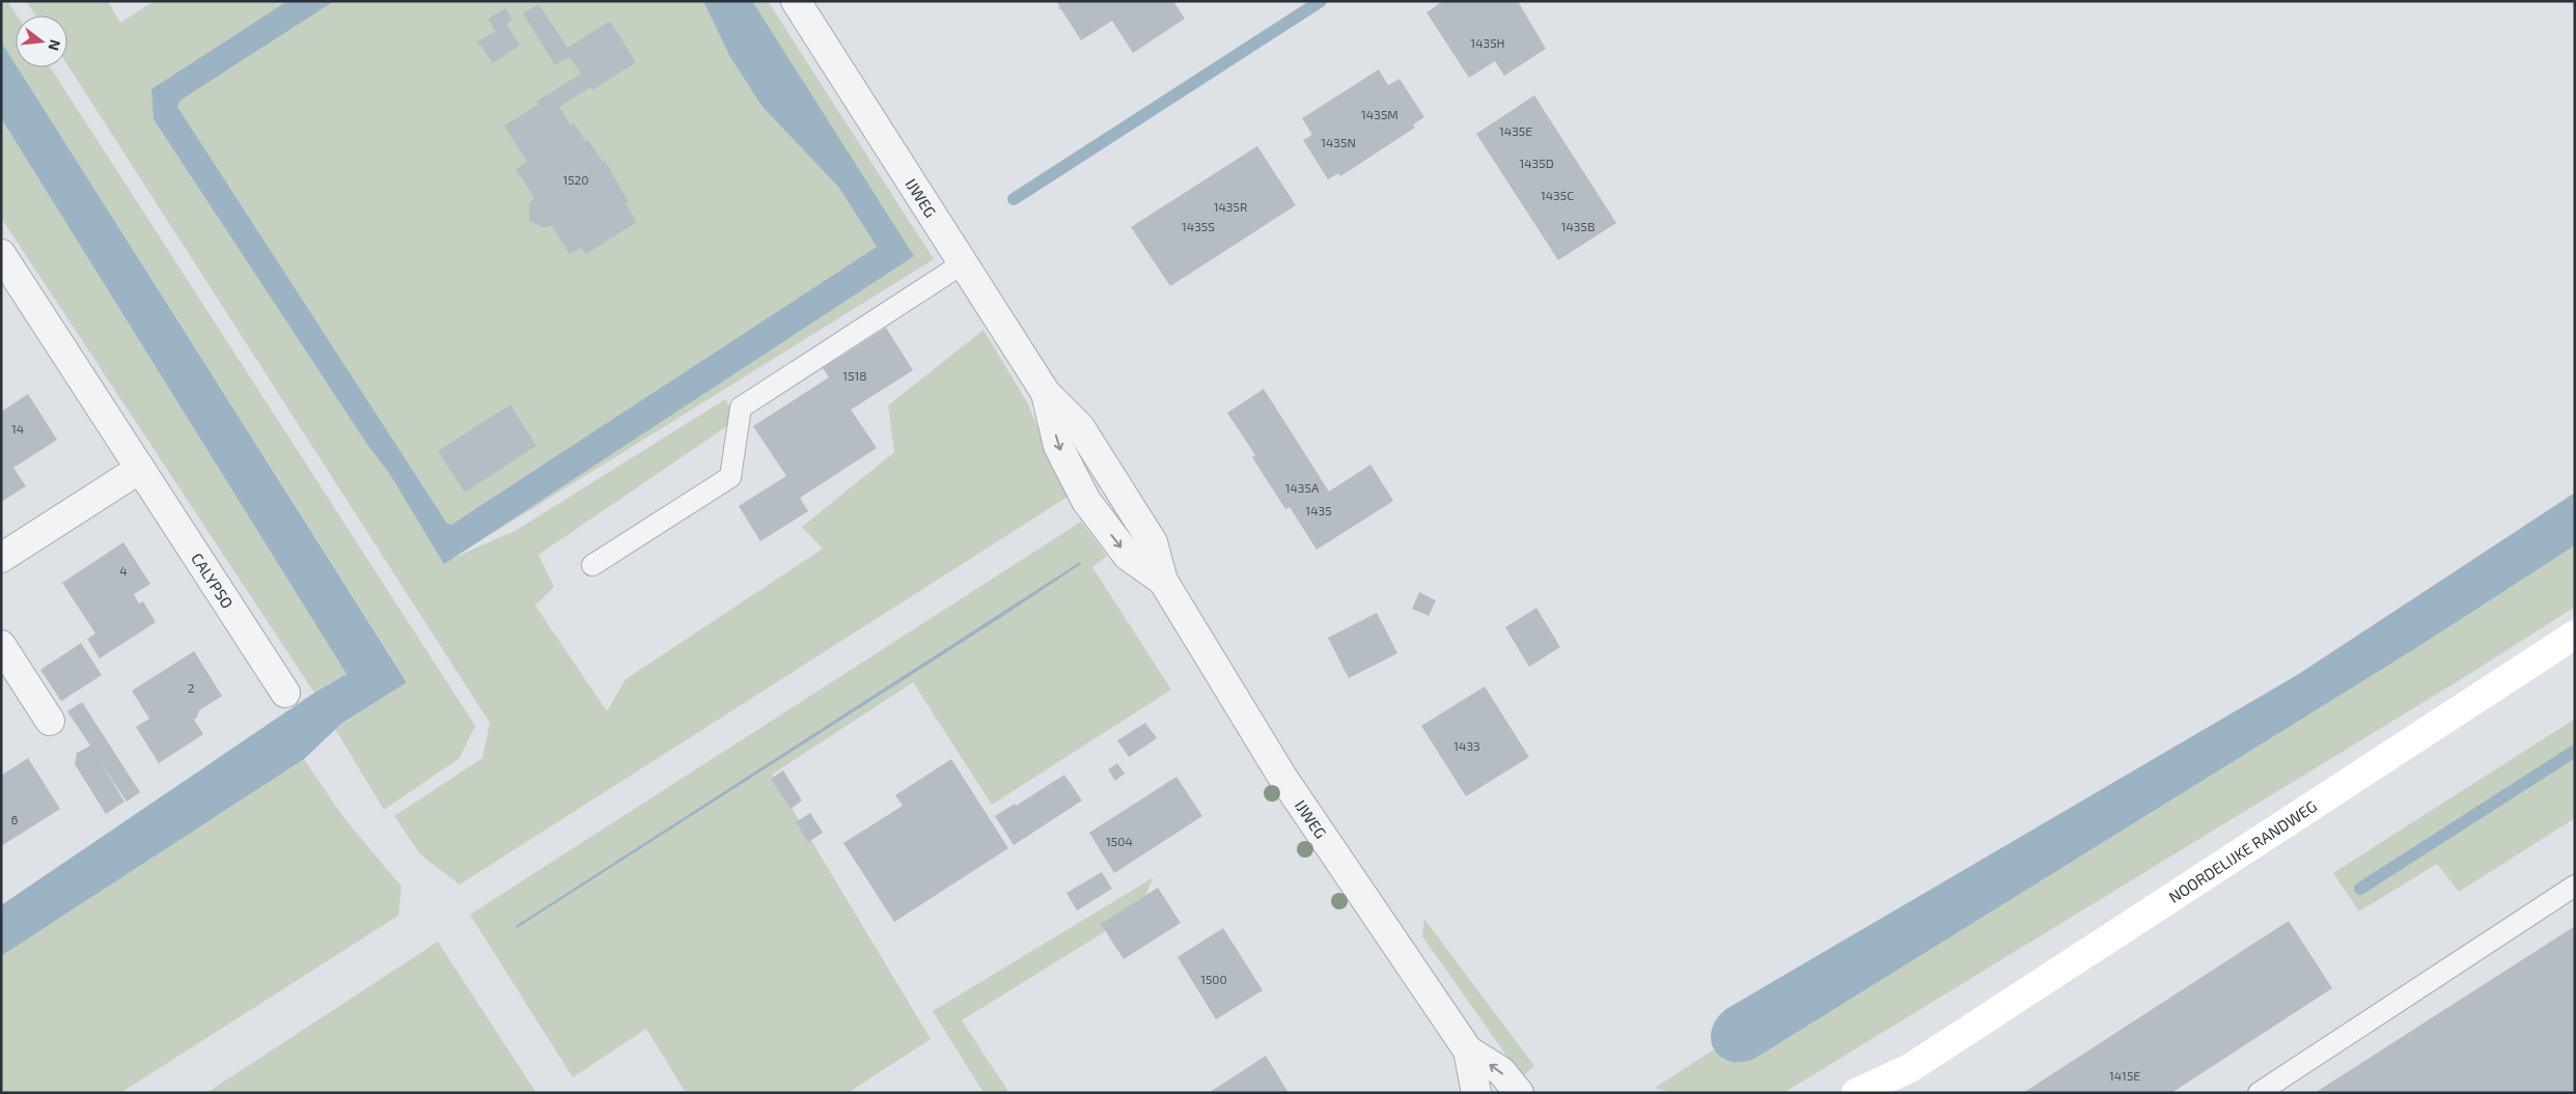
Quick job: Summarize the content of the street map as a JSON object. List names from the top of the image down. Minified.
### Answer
{"streets":{"main road":["NOORDELIJKE RANDWEG"],"street":["IJWEG","CALYPSO"]},"house_numbers":["1435H","1435M","1435E","1435N","1435D","1520","1435C","1435R","1435S","1435B","1518","14","1435A","1435","4","2","1433","6","1504","1500","1415E"],"north":"right"}
